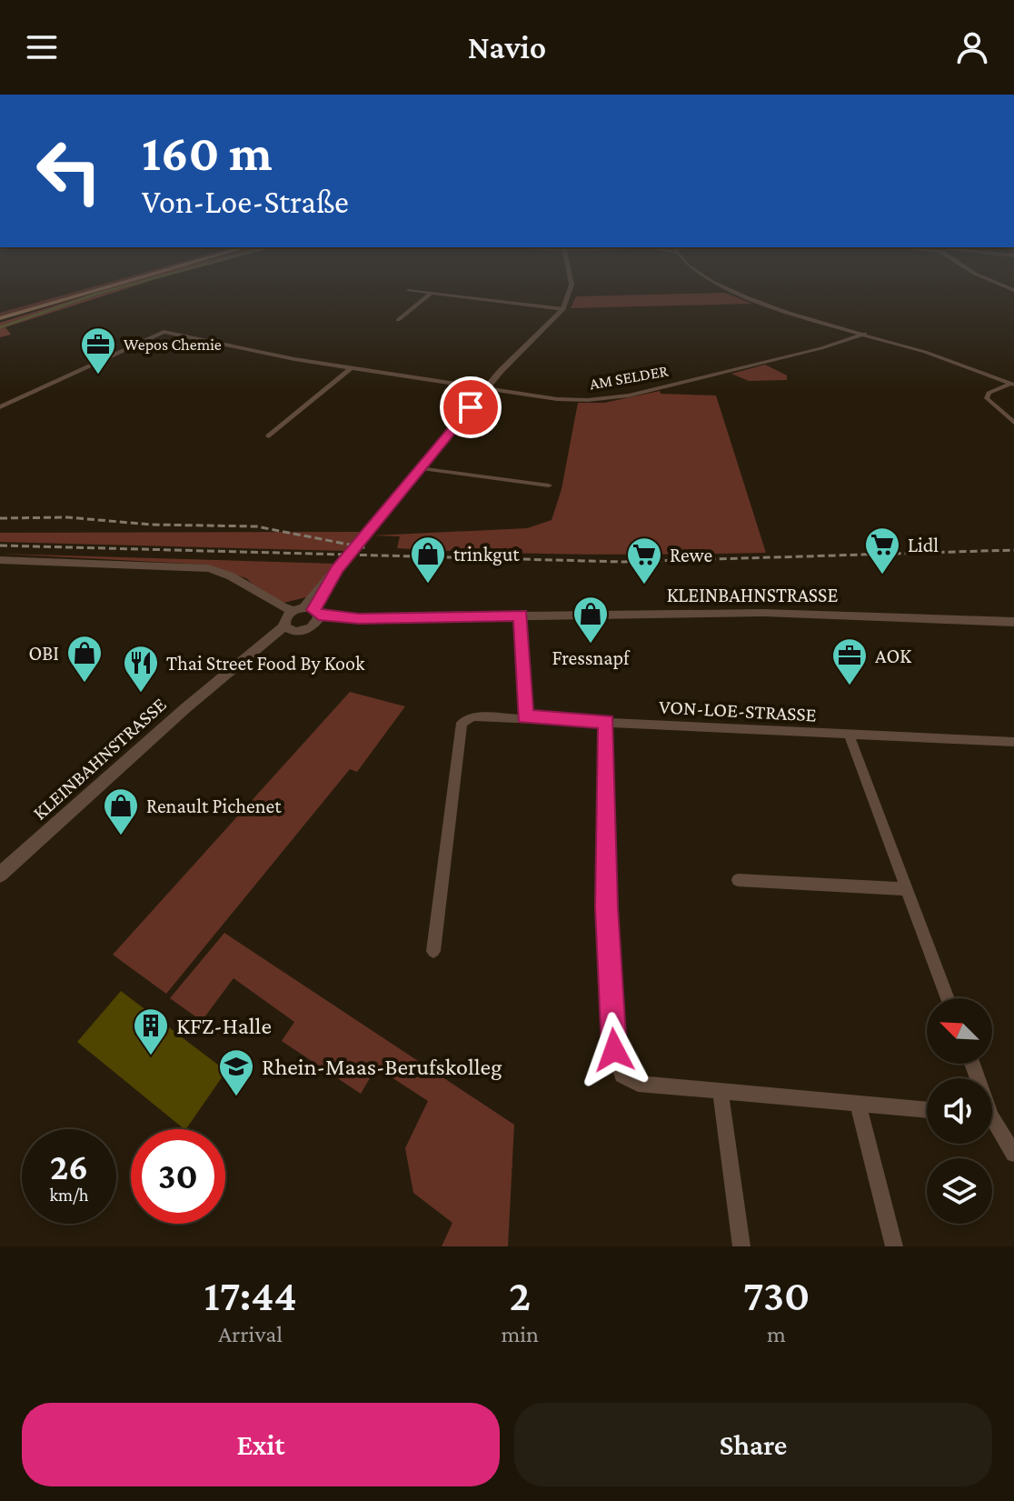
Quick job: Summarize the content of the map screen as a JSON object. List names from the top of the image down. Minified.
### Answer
{"streets":{"street":["AM SELDER","KLEINBAHNSTRASSE","VON-LOE-STRASSE"]},"places":{"office":["Wepos Chemie","AOK"],"supermarket":["Lidl","Rewe"],"shop":["trinkgut","Fressnapf","OBI","Renault Pichenet"],"restaurant":["Thai Street Food By Kook"],"building":["KFZ-Halle"],"school or university":["Rhein-Maas-Berufskolleg"]},"north":"top left","page":{"header":"Navio","turn":["160 m","Von-Loe-Straße"],"speed":"26 km/h","limit":"30","eta":["17:44","Arrival","2","min","730","m"],"buttons":["Exit","Share"]}}
